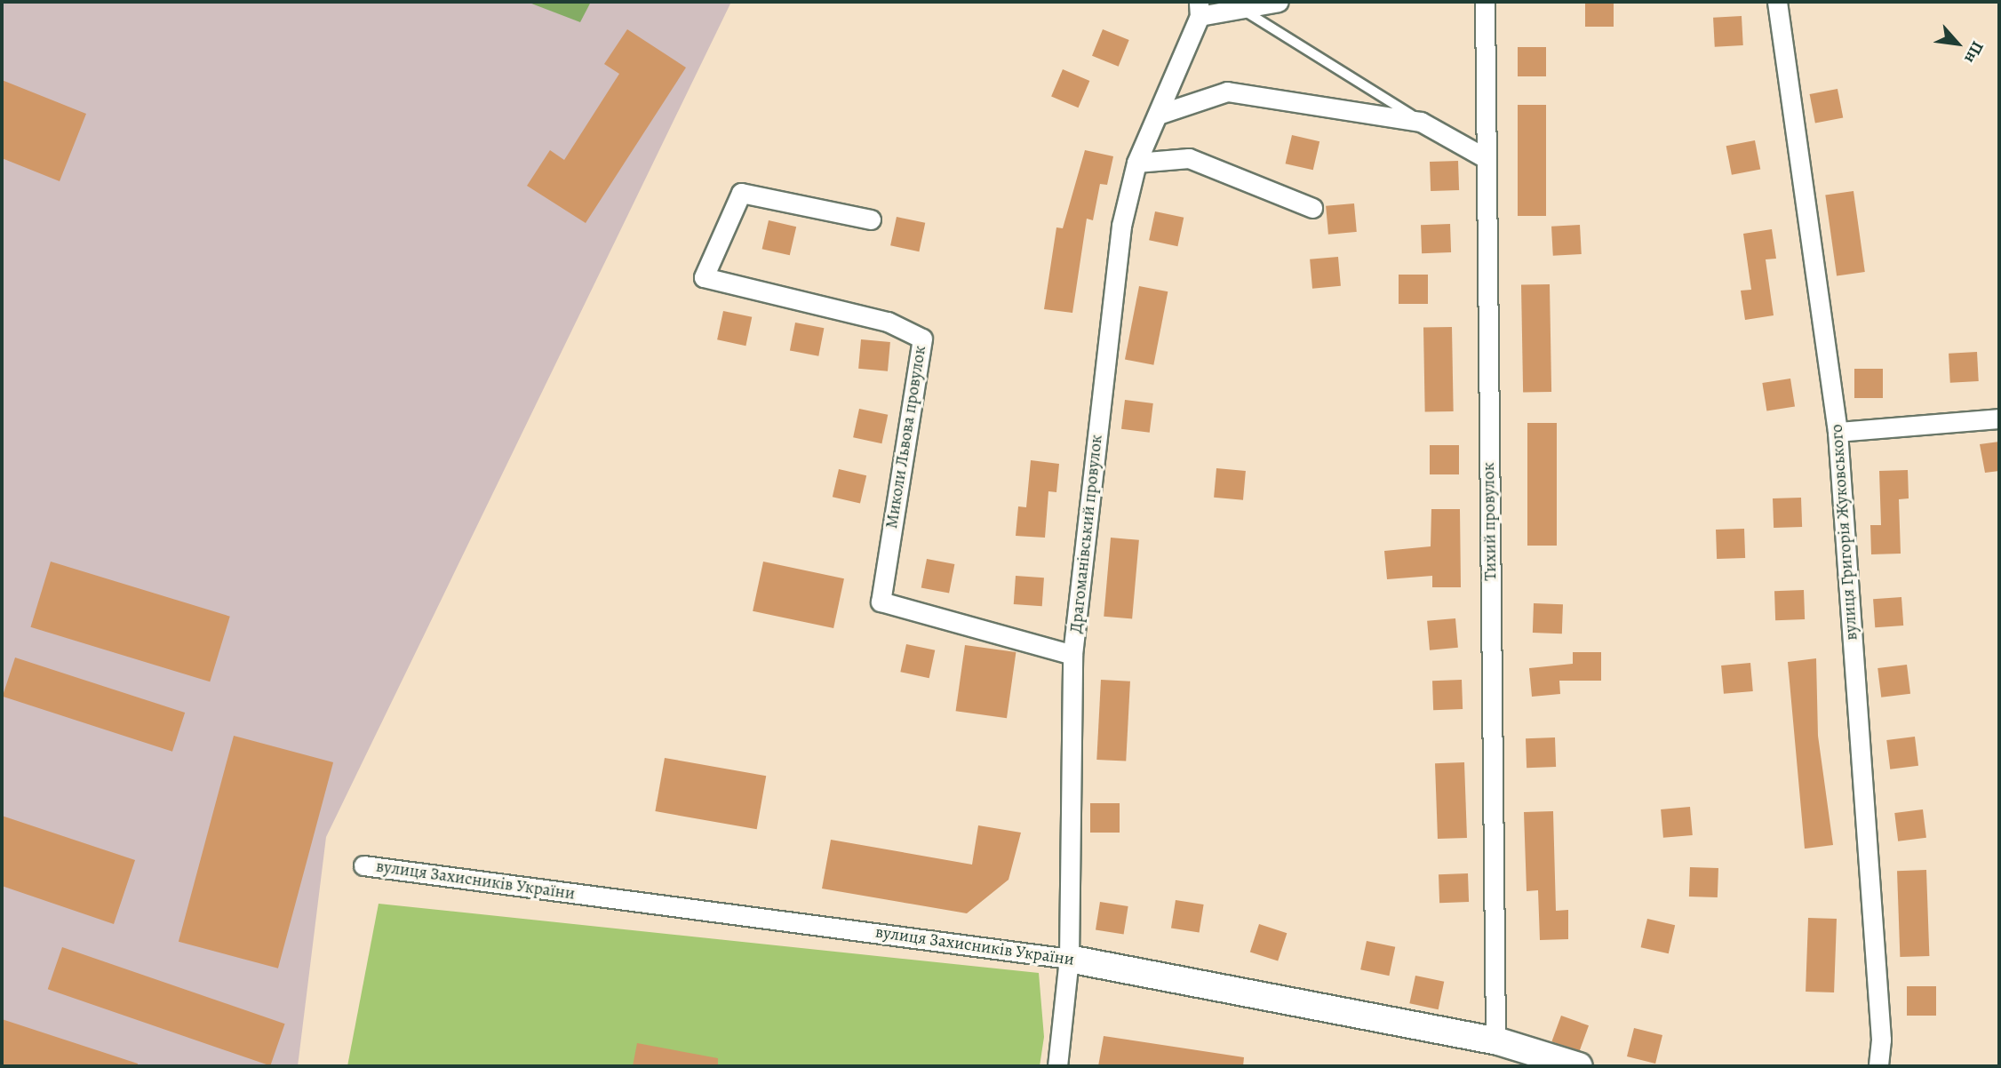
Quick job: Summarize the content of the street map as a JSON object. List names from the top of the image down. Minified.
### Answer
{"streets":{"street":["Миколи Львова провулок","Тихий провулок","вулиця Григорія Жуковського","Драгоманівський провулок","вулиця Захисників України"]},"crossings":[["Миколи Львова провулок","Драгоманівський провулок"],["Тихий провулок","вулиця Захисників України"],["Драгоманівський провулок","вулиця Захисників України"]],"north":"bottom right"}
